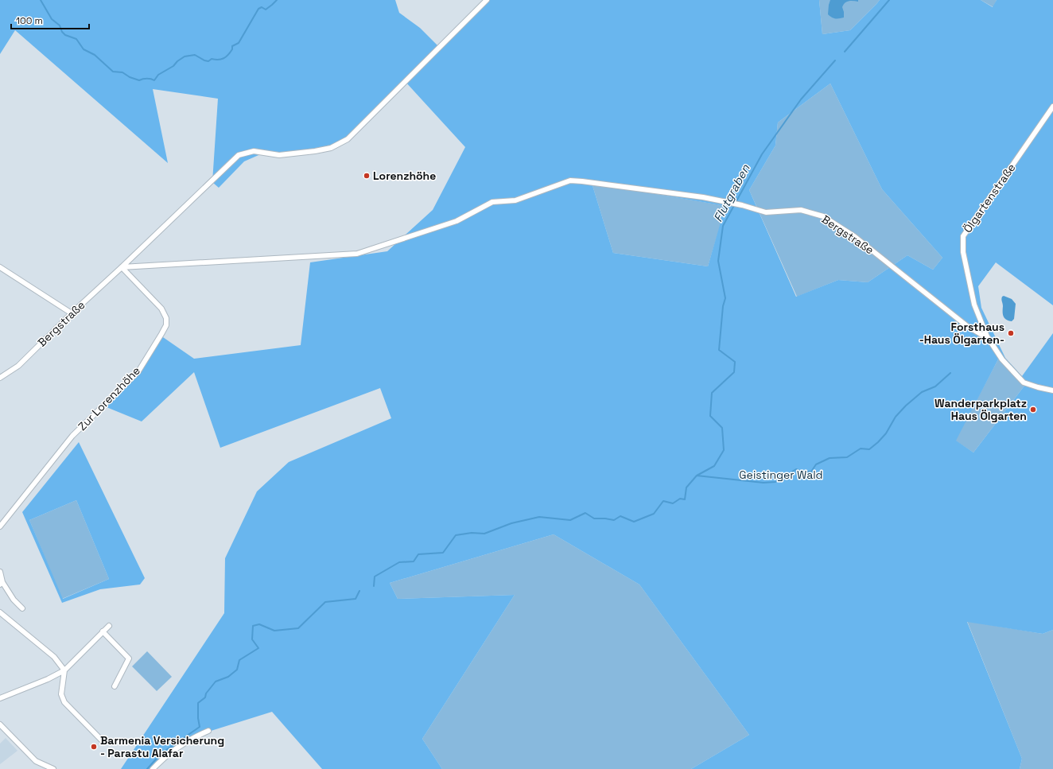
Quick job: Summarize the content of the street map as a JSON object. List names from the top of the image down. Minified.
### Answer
{"streets":{"street":["Ölgartenstraße","Bergstraße","Zur Lorenzhöhe"]},"crossings":[["Ölgartenstraße","Bergstraße"],["Bergstraße","Zur Lorenzhöhe"]],"water":["Flutgraben"],"parks":["Geistinger Wald"],"places":["Lorenzhöhe","Forsthaus -Haus Ölgarten-","Wanderparkplatz Haus Ölgarten","Barmenia Versicherung - Parastu Alafar"],"scale_bar":"100 m"}
